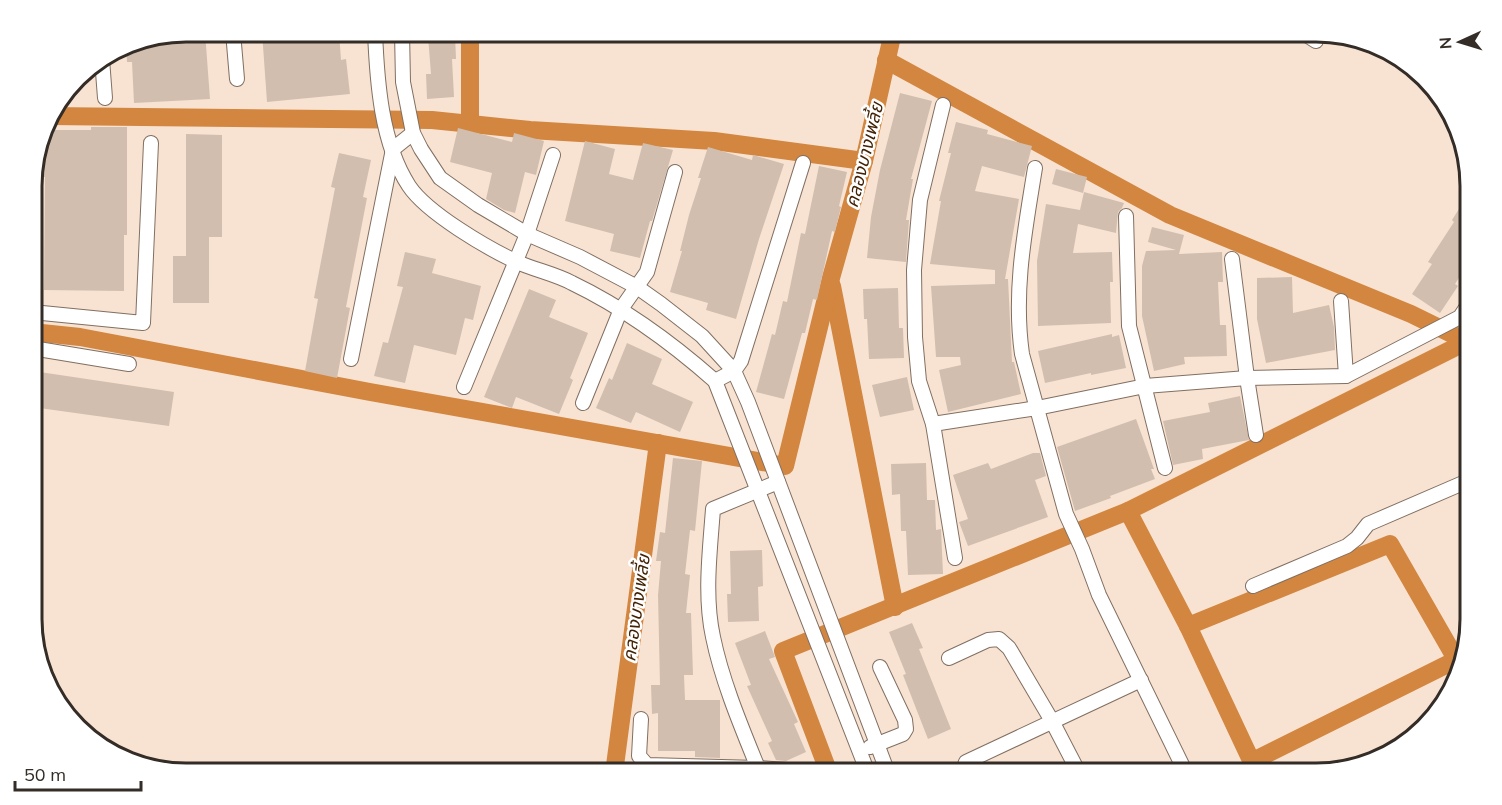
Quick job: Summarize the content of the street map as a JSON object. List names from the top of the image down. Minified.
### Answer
{"water":["คลองบางเพลี้ย"],"scale_bar":"50 m","north":"left"}
